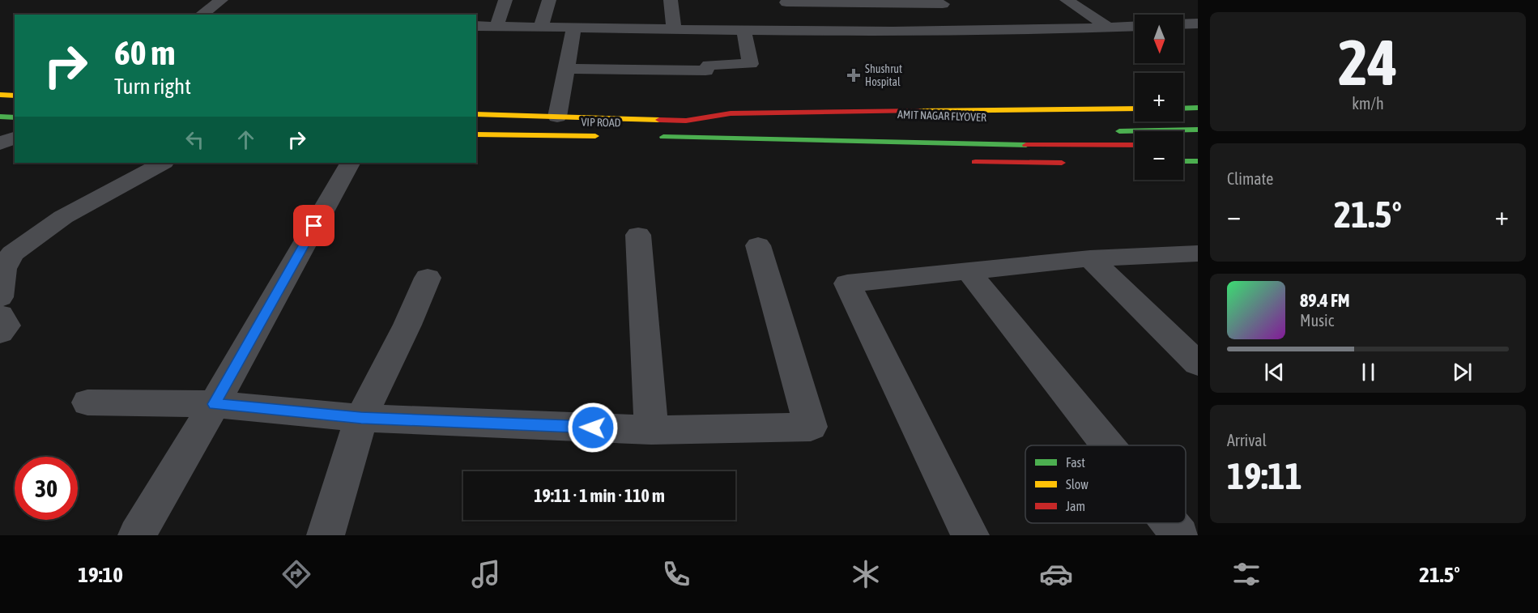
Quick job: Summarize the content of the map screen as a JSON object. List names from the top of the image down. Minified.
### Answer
{"streets":{"main road":["VIP ROAD"]},"places":{"health":["Shushrut Hospital"]},"legend":["Fast","Slow","Jam"],"north":"bottom","page":{"tile":[["24","km/h"],"Climate",["Arrival","19:11"]],"map_buttons":["+","−"],"turn":["60 m","Turn right"],"heat":["−","21.5°","+"],"song":["89.4 FM","Music"],"limit":"30","trip":"19:11 · 1 min · 110 m","tabs":["19:10","21.5°"]}}
